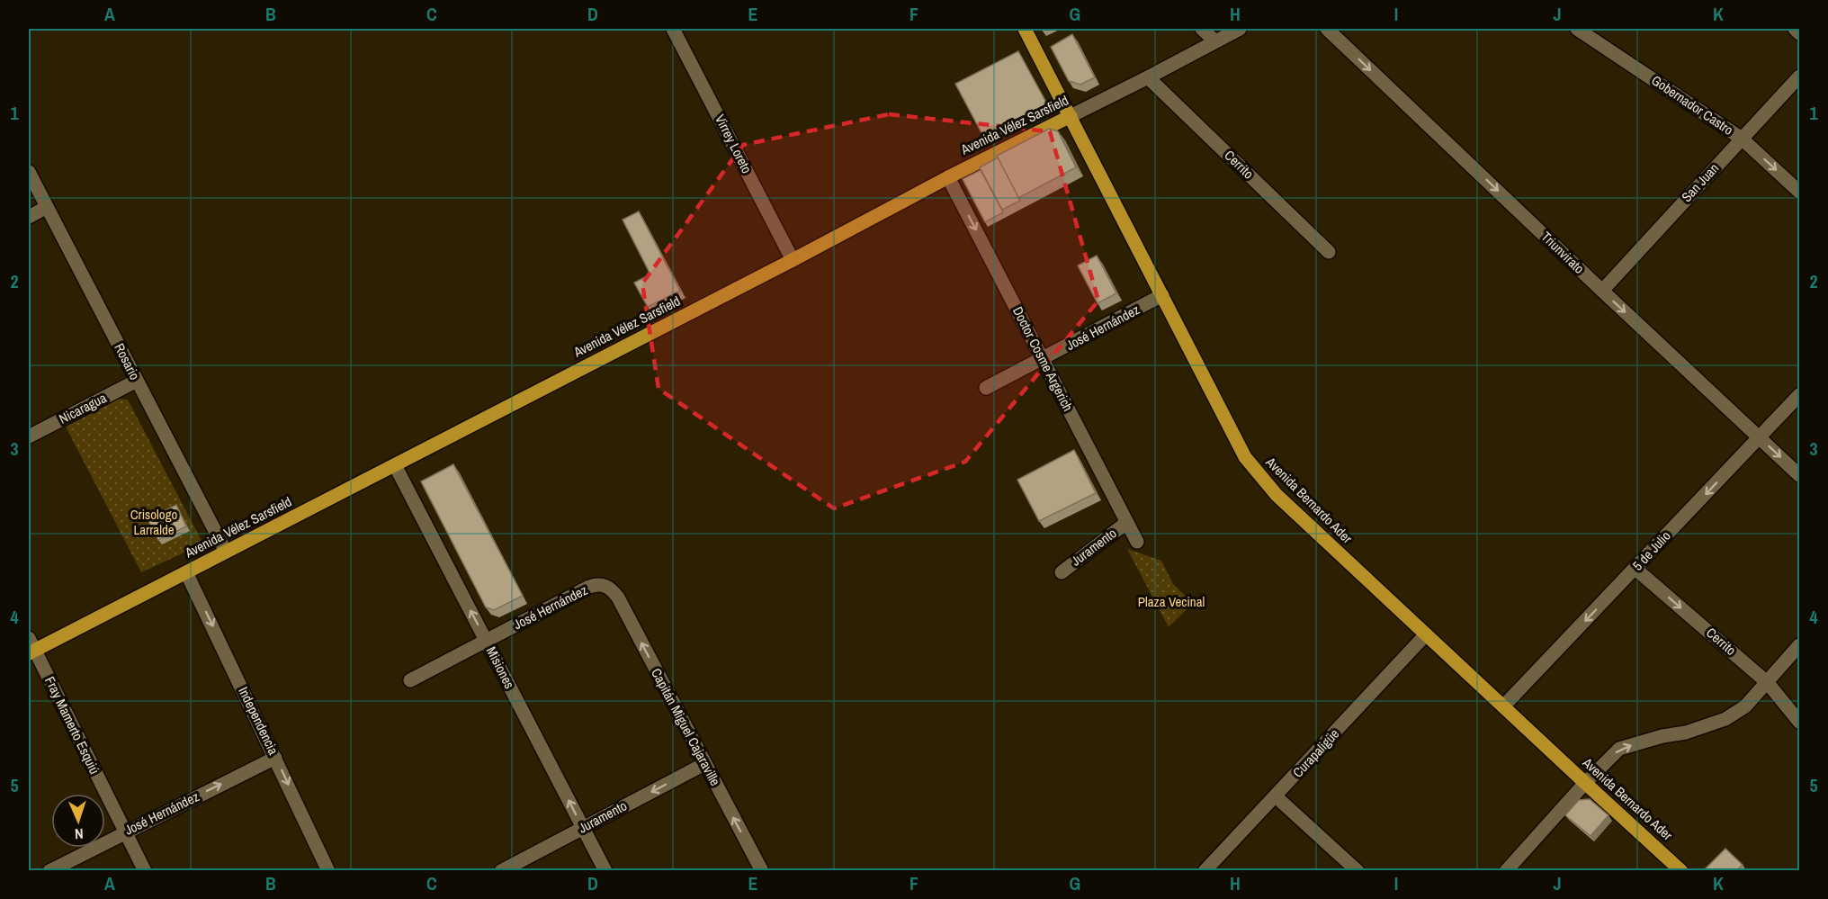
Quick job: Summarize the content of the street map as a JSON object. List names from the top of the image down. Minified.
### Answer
{"streets":{"main road":["Avenida Vélez Sarsfield","Avenida Bernardo Ader"],"street":["Gobernador Castro","Virrey Loreto","Cerrito","San Juan","Triunvirato","José Hernández","Doctor Cosme Argerich","Rosario","Nicaragua","Juramento","5 de Julio","Misiones","Independencia","Fray Mamerto Esquiú","Capitán Miguel Cajaraville","Curapaligüe"]},"crossings":[["Gobernador Castro","San Juan"],["Avenida Vélez Sarsfield","Virrey Loreto"],["Avenida Vélez Sarsfield","Cerrito"],["Avenida Vélez Sarsfield","Doctor Cosme Argerich"],["Avenida Vélez Sarsfield","Rosario"],["Avenida Vélez Sarsfield","Avenida Bernardo Ader"],["Avenida Vélez Sarsfield","Misiones"],["Avenida Vélez Sarsfield","Independencia"],["Avenida Vélez Sarsfield","Fray Mamerto Esquiú"],["Cerrito","5 de Julio"],["San Juan","Triunvirato"],["Triunvirato","5 de Julio"],["José Hernández","Doctor Cosme Argerich"],["José Hernández","Avenida Bernardo Ader"],["José Hernández","Misiones"],["José Hernández","Independencia"],["José Hernández","Fray Mamerto Esquiú"],["José Hernández","Capitán Miguel Cajaraville"],["Doctor Cosme Argerich","Juramento"],["Rosario","Nicaragua"],["Avenida Bernardo Ader","5 de Julio"],["Avenida Bernardo Ader","Curapaligüe"],["Juramento","Misiones"],["Juramento","Capitán Miguel Cajaraville"]],"one_way":["Cerrito","Triunvirato","Doctor Cosme Argerich","Juramento","5 de Julio","Misiones","Independencia","Capitán Miguel Cajaraville"],"parks":["Crisologo Larralde","Plaza Vecinal"],"north":"bottom","grid":{"columns":["A","B","C","D","E","F","G","H","I","J","K"],"rows":["1","2","3","4","5"]}}
